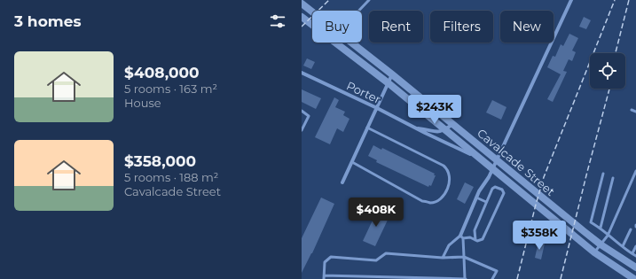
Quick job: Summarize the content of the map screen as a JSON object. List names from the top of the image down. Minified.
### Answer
{"streets":{"main road":["Cavalcade Street"],"street":["Porter"]},"crossings":[["Porter","Cavalcade Street"]],"page":{"heading":"3 homes","chip":["Buy","Rent","Filters","New"],"list":[{"name":"$408,000","note":"5 rooms · 163 m² · House"},{"name":"$358,000","note":"5 rooms · 188 m² · Cavalcade Street"}],"price":["$243K","$408K","$358K"]}}
